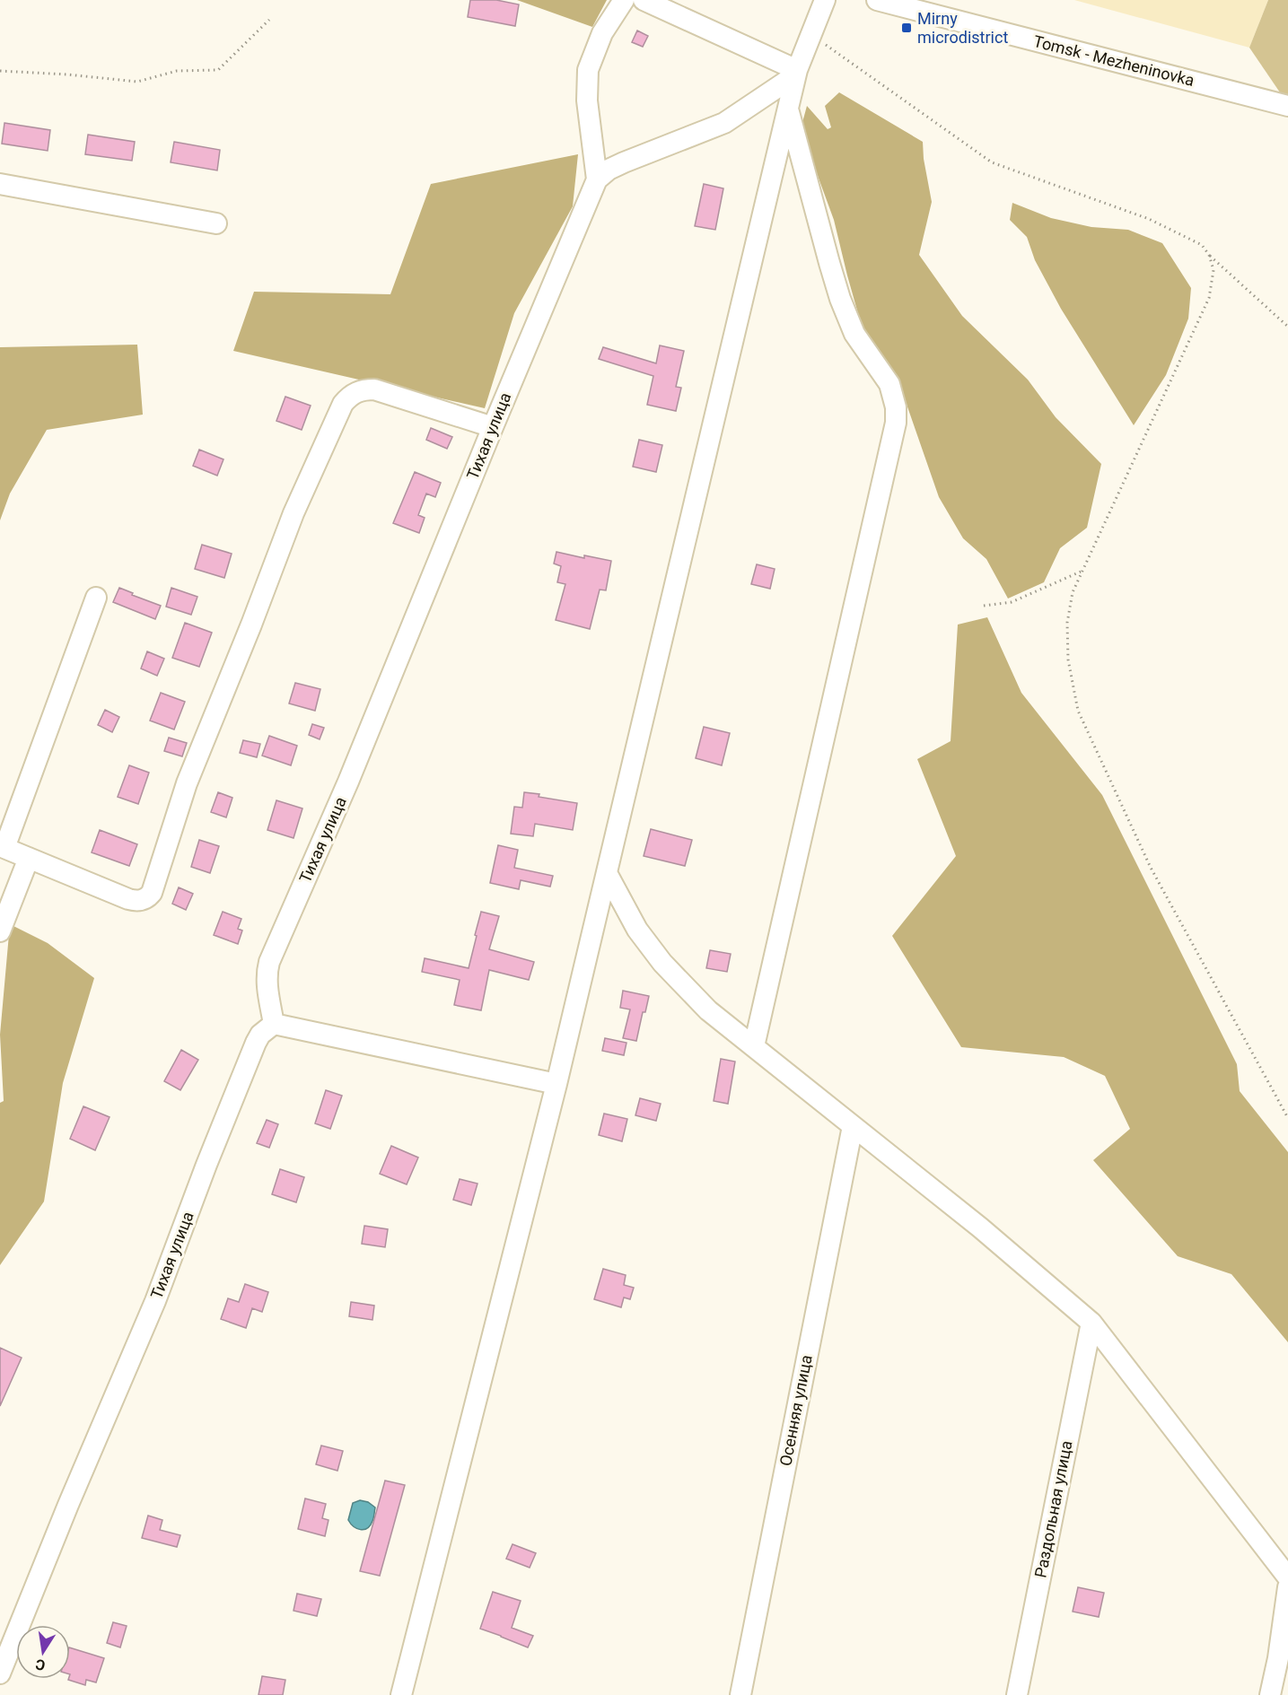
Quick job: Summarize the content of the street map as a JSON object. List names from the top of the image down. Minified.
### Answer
{"streets":{"street":["Tomsk - Mezheninovka","Тихая улица","Осенняя улица","Раздольная улица"]},"places":{"transit":["Mirny microdistrict"]},"north":"bottom"}
